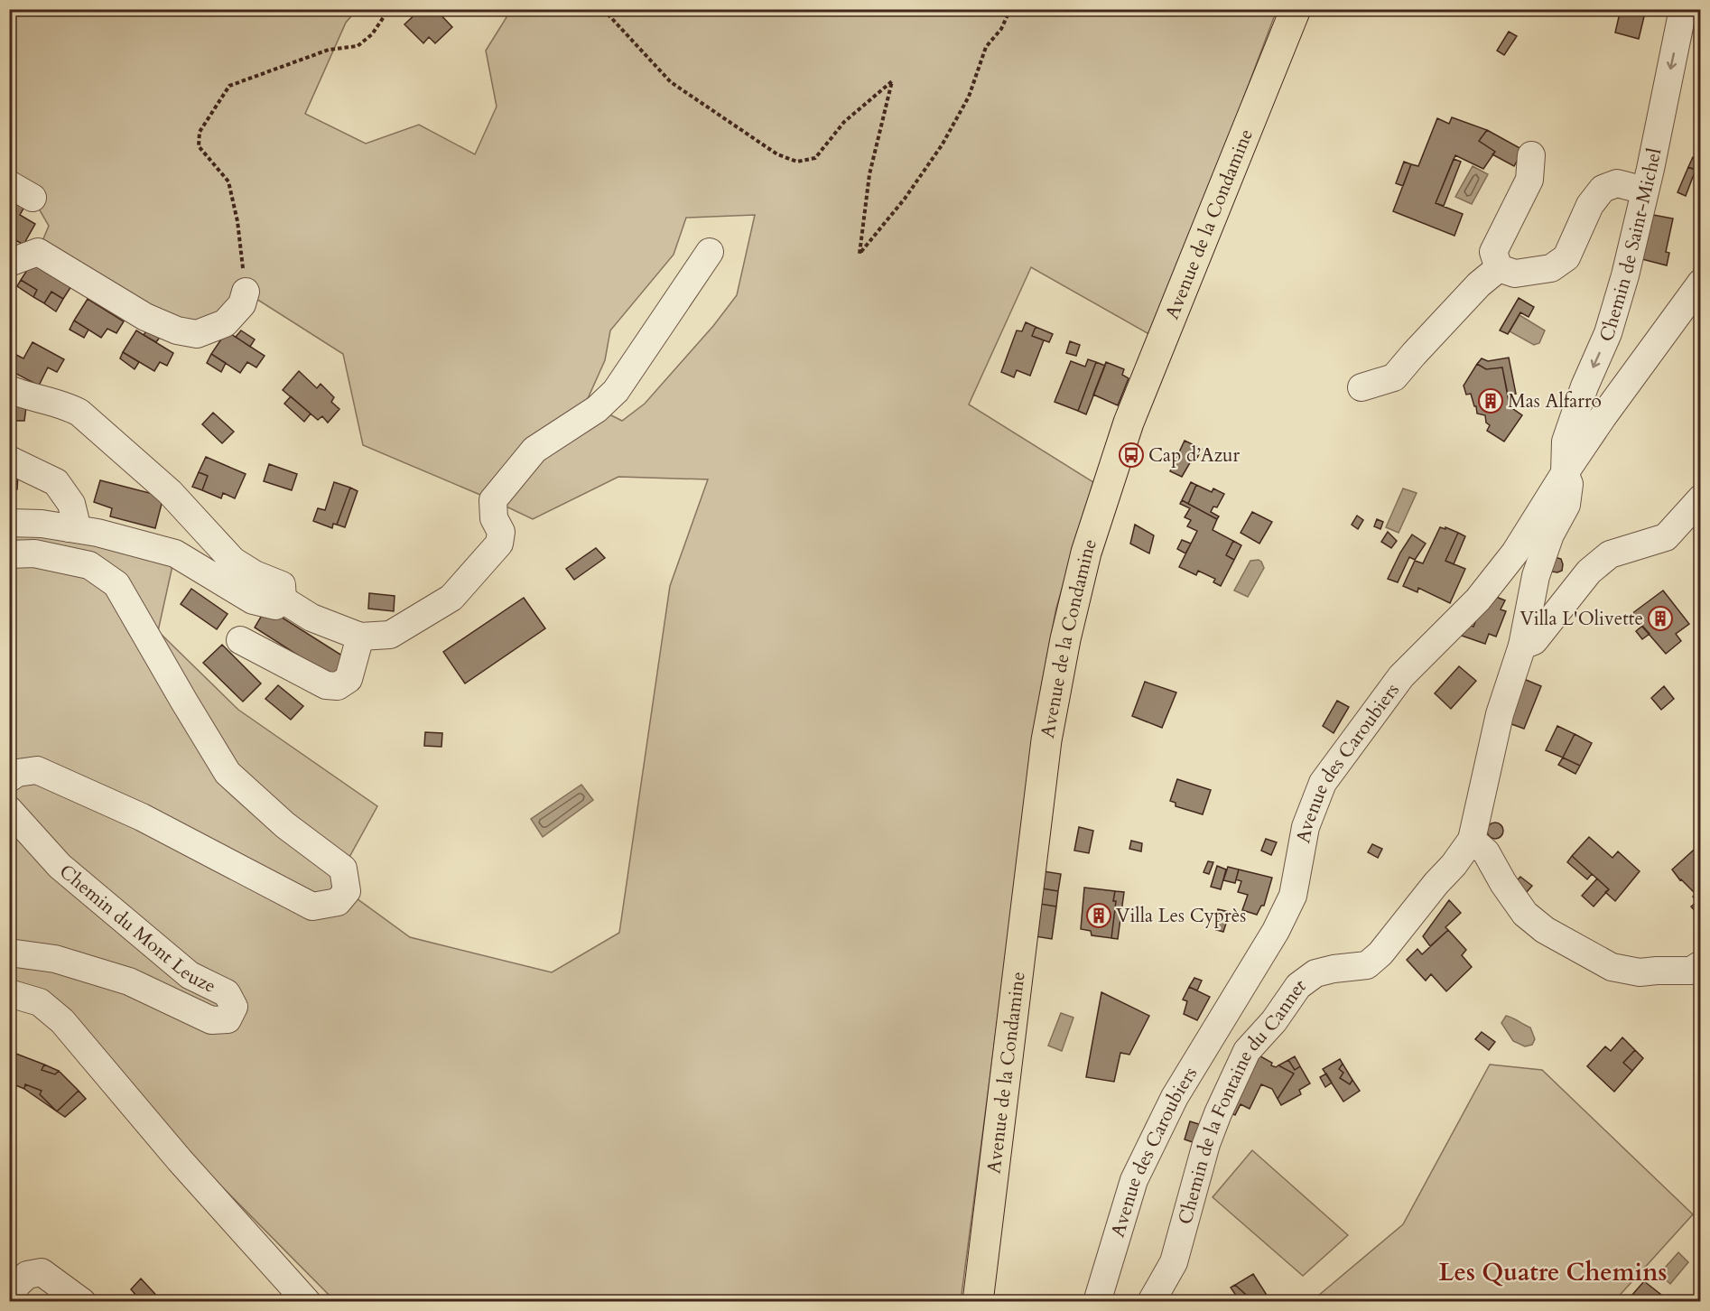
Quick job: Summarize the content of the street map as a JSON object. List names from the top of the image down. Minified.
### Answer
{"streets":{"main road":["Avenue de la Condamine"],"street":["Chemin de Saint-Michel","Avenue des Caroubiers","Chemin du Mont Leuze","Chemin de la Fontaine du Cannet"]},"crossings":[["Chemin de Saint-Michel","Avenue des Caroubiers"],["Chemin de Saint-Michel","Chemin de la Fontaine du Cannet"]],"one_way":["Chemin de Saint-Michel"],"districts":["Les Quatre Chemins"],"places":{"building":["Mas Alfarro","Villa L'Olivette","Villa Les Cyprès"],"bus stop":["Cap d’Azur"]}}
